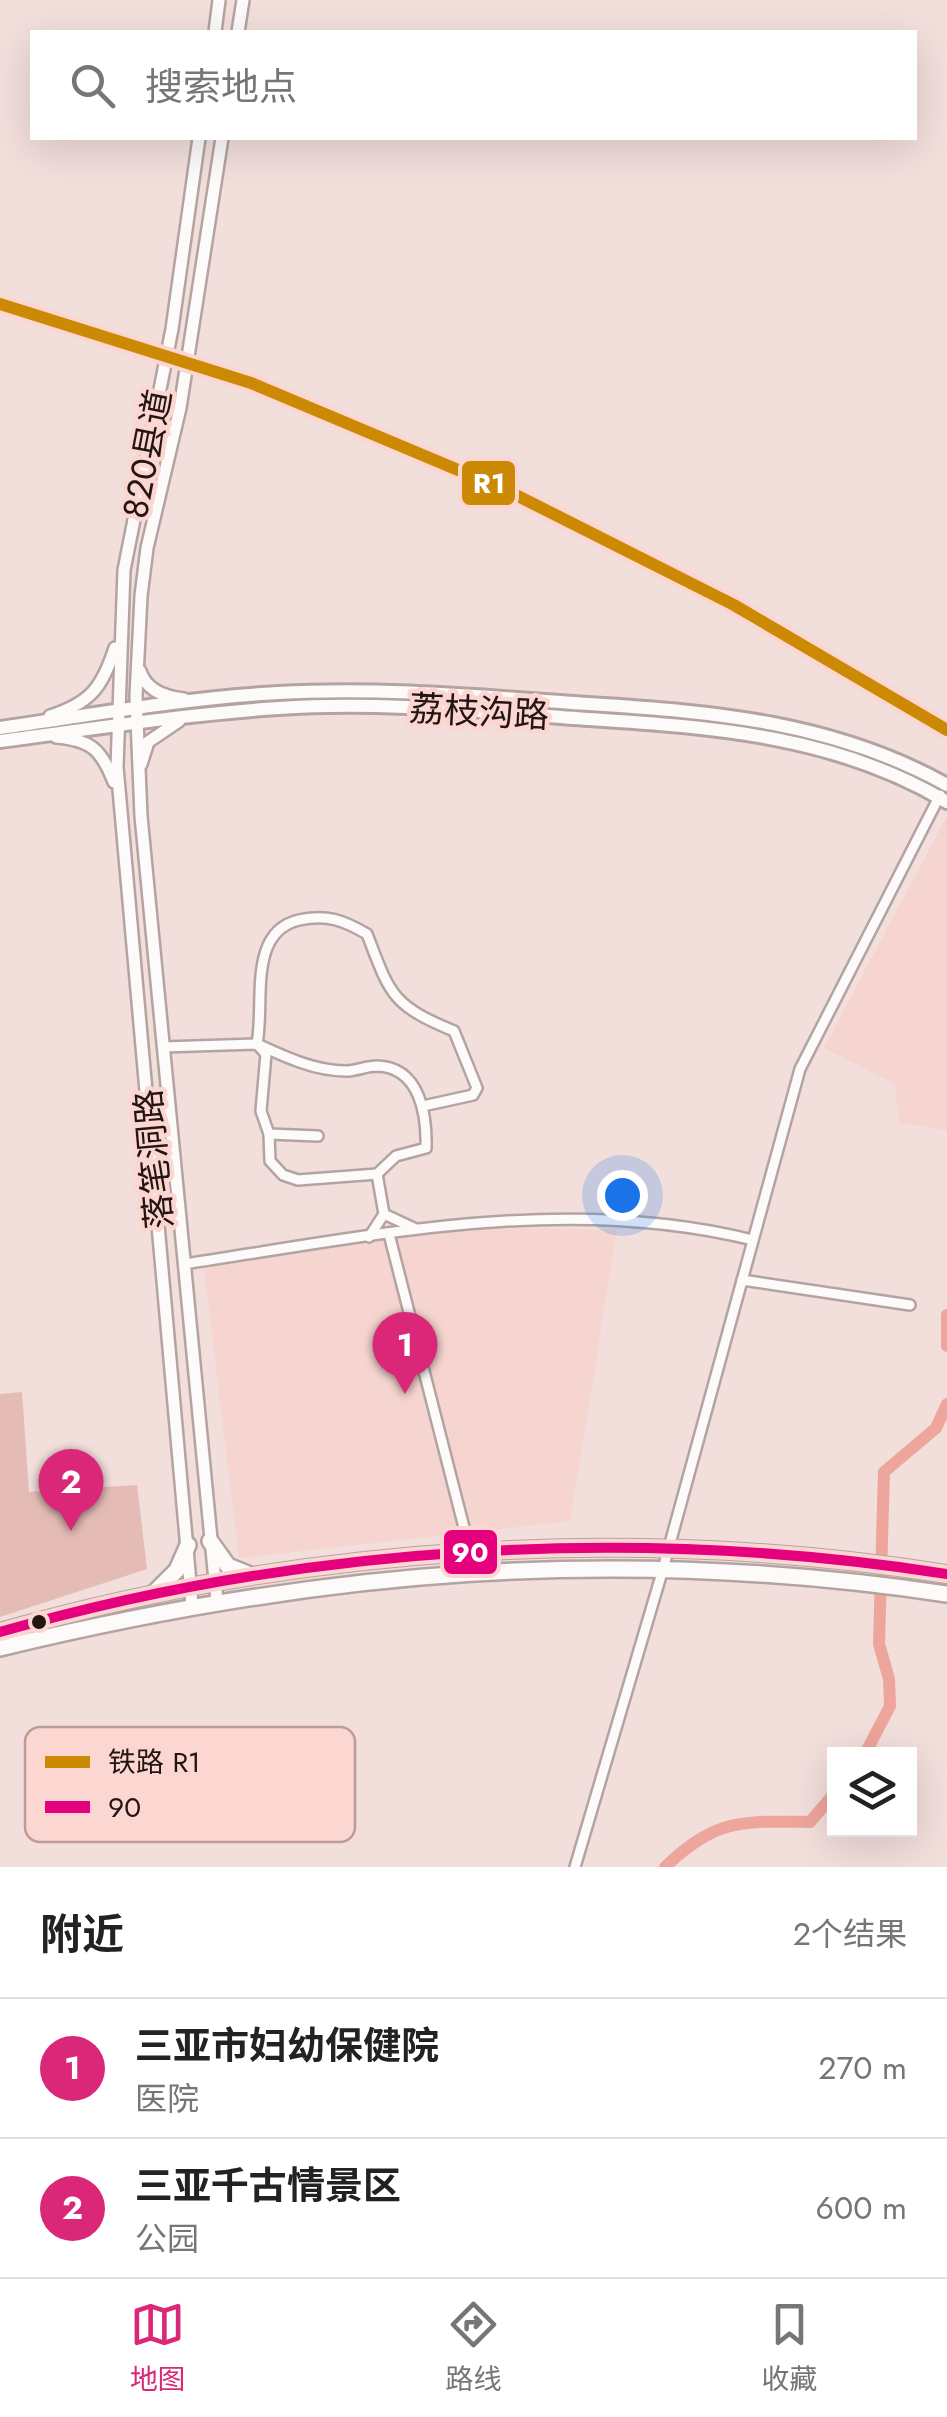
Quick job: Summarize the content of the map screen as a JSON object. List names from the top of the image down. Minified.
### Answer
{"streets":{"main road":["820县道","荔枝沟路","落笔洞路"]},"crossings":[["820县道","荔枝沟路"],["820县道","落笔洞路"],["荔枝沟路","落笔洞路"]],"lines":["rail line R1","transit line 90"],"legend":["铁路 R1","90"],"page":{"search":"搜索地点","pins":["1","2"],"heading":["附近","2个结果"],"list":[{"mark":"1","name":"三亚市妇幼保健院","note":"医院","value":"270 m"},{"mark":"2","name":"三亚千古情景区","note":"公园","value":"600 m"}],"nav":["地图","路线","收藏"]}}
